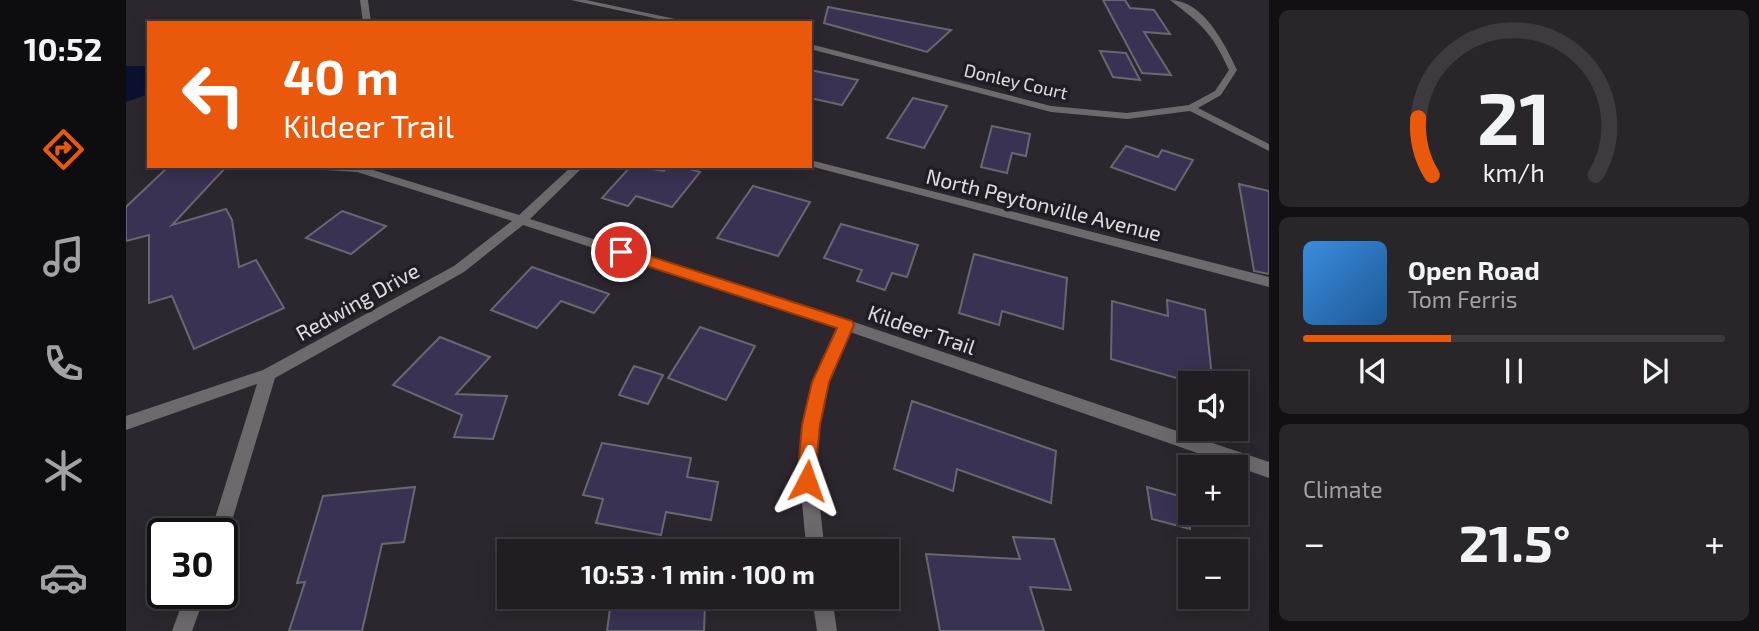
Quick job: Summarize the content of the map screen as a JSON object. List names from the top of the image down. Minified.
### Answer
{"streets":{"street":["Donley Court","North Peytonville Avenue","Redwing Drive","Kildeer Trail"]},"crossings":[["Redwing Drive","Kildeer Trail"]],"page":{"tabs":"10:52","turn":["40 m","Kildeer Trail"],"song":["Open Road","Tom Ferris"],"map_buttons":["+","−"],"tile":"Climate","heat":["−","21.5°","+"],"limit":"30","trip":"10:53 · 1 min · 100 m","gauge":["21","km/h"]}}
